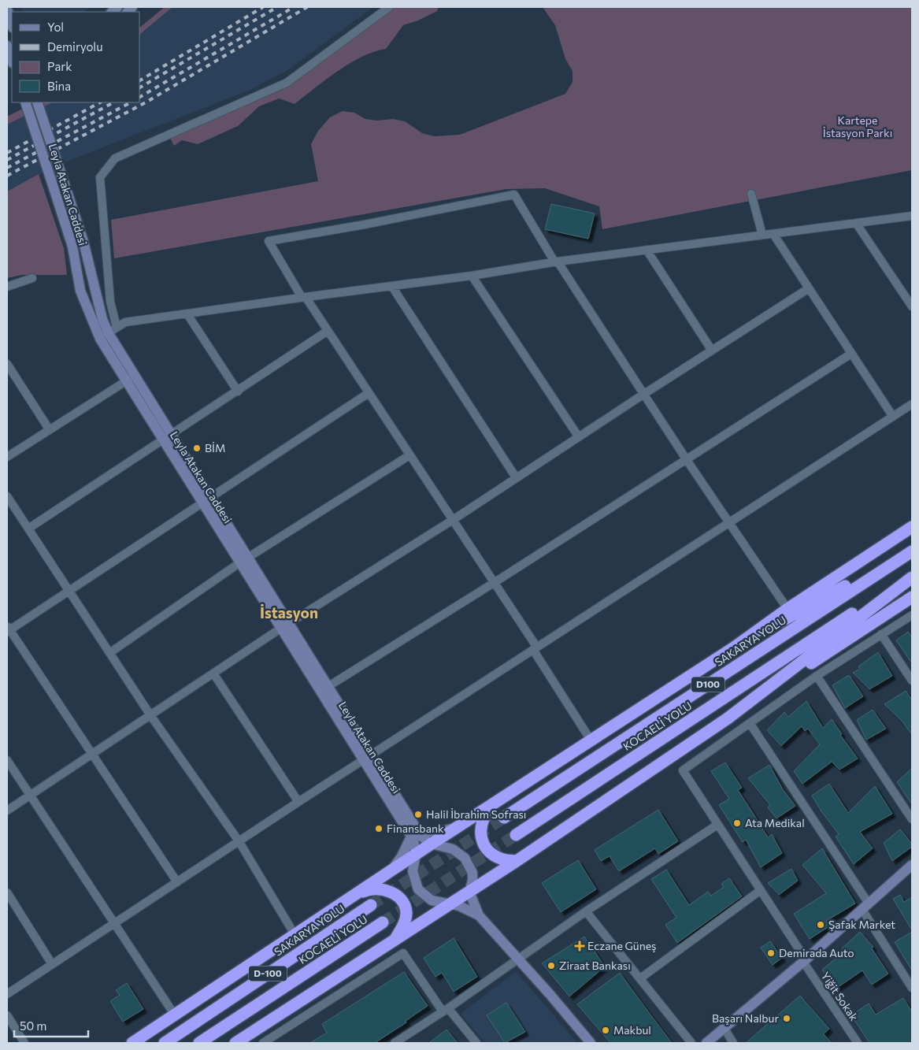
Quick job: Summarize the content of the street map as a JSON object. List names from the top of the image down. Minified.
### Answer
{"streets":{"highway":["SAKARYA YOLU","D100","KOCAELİ YOLU","D-100"],"main road":["Leyla Atakan Caddesi"],"street":["Yiğit Sokak"]},"districts":["İstasyon"],"parks":["Kartepe İstasyon Parkı"],"places":{"other":["BİM","Halil İbrahim Sofrası","Ata Medikal","Finansbank","Şafak Market","Demirada Auto","Ziraat Bankası","Başarı Nalbur","Makbul"],"health":["Eczane Güneş"]},"legend":["Yol","Demiryolu","Park","Bina"],"scale_bar":"50 m"}
